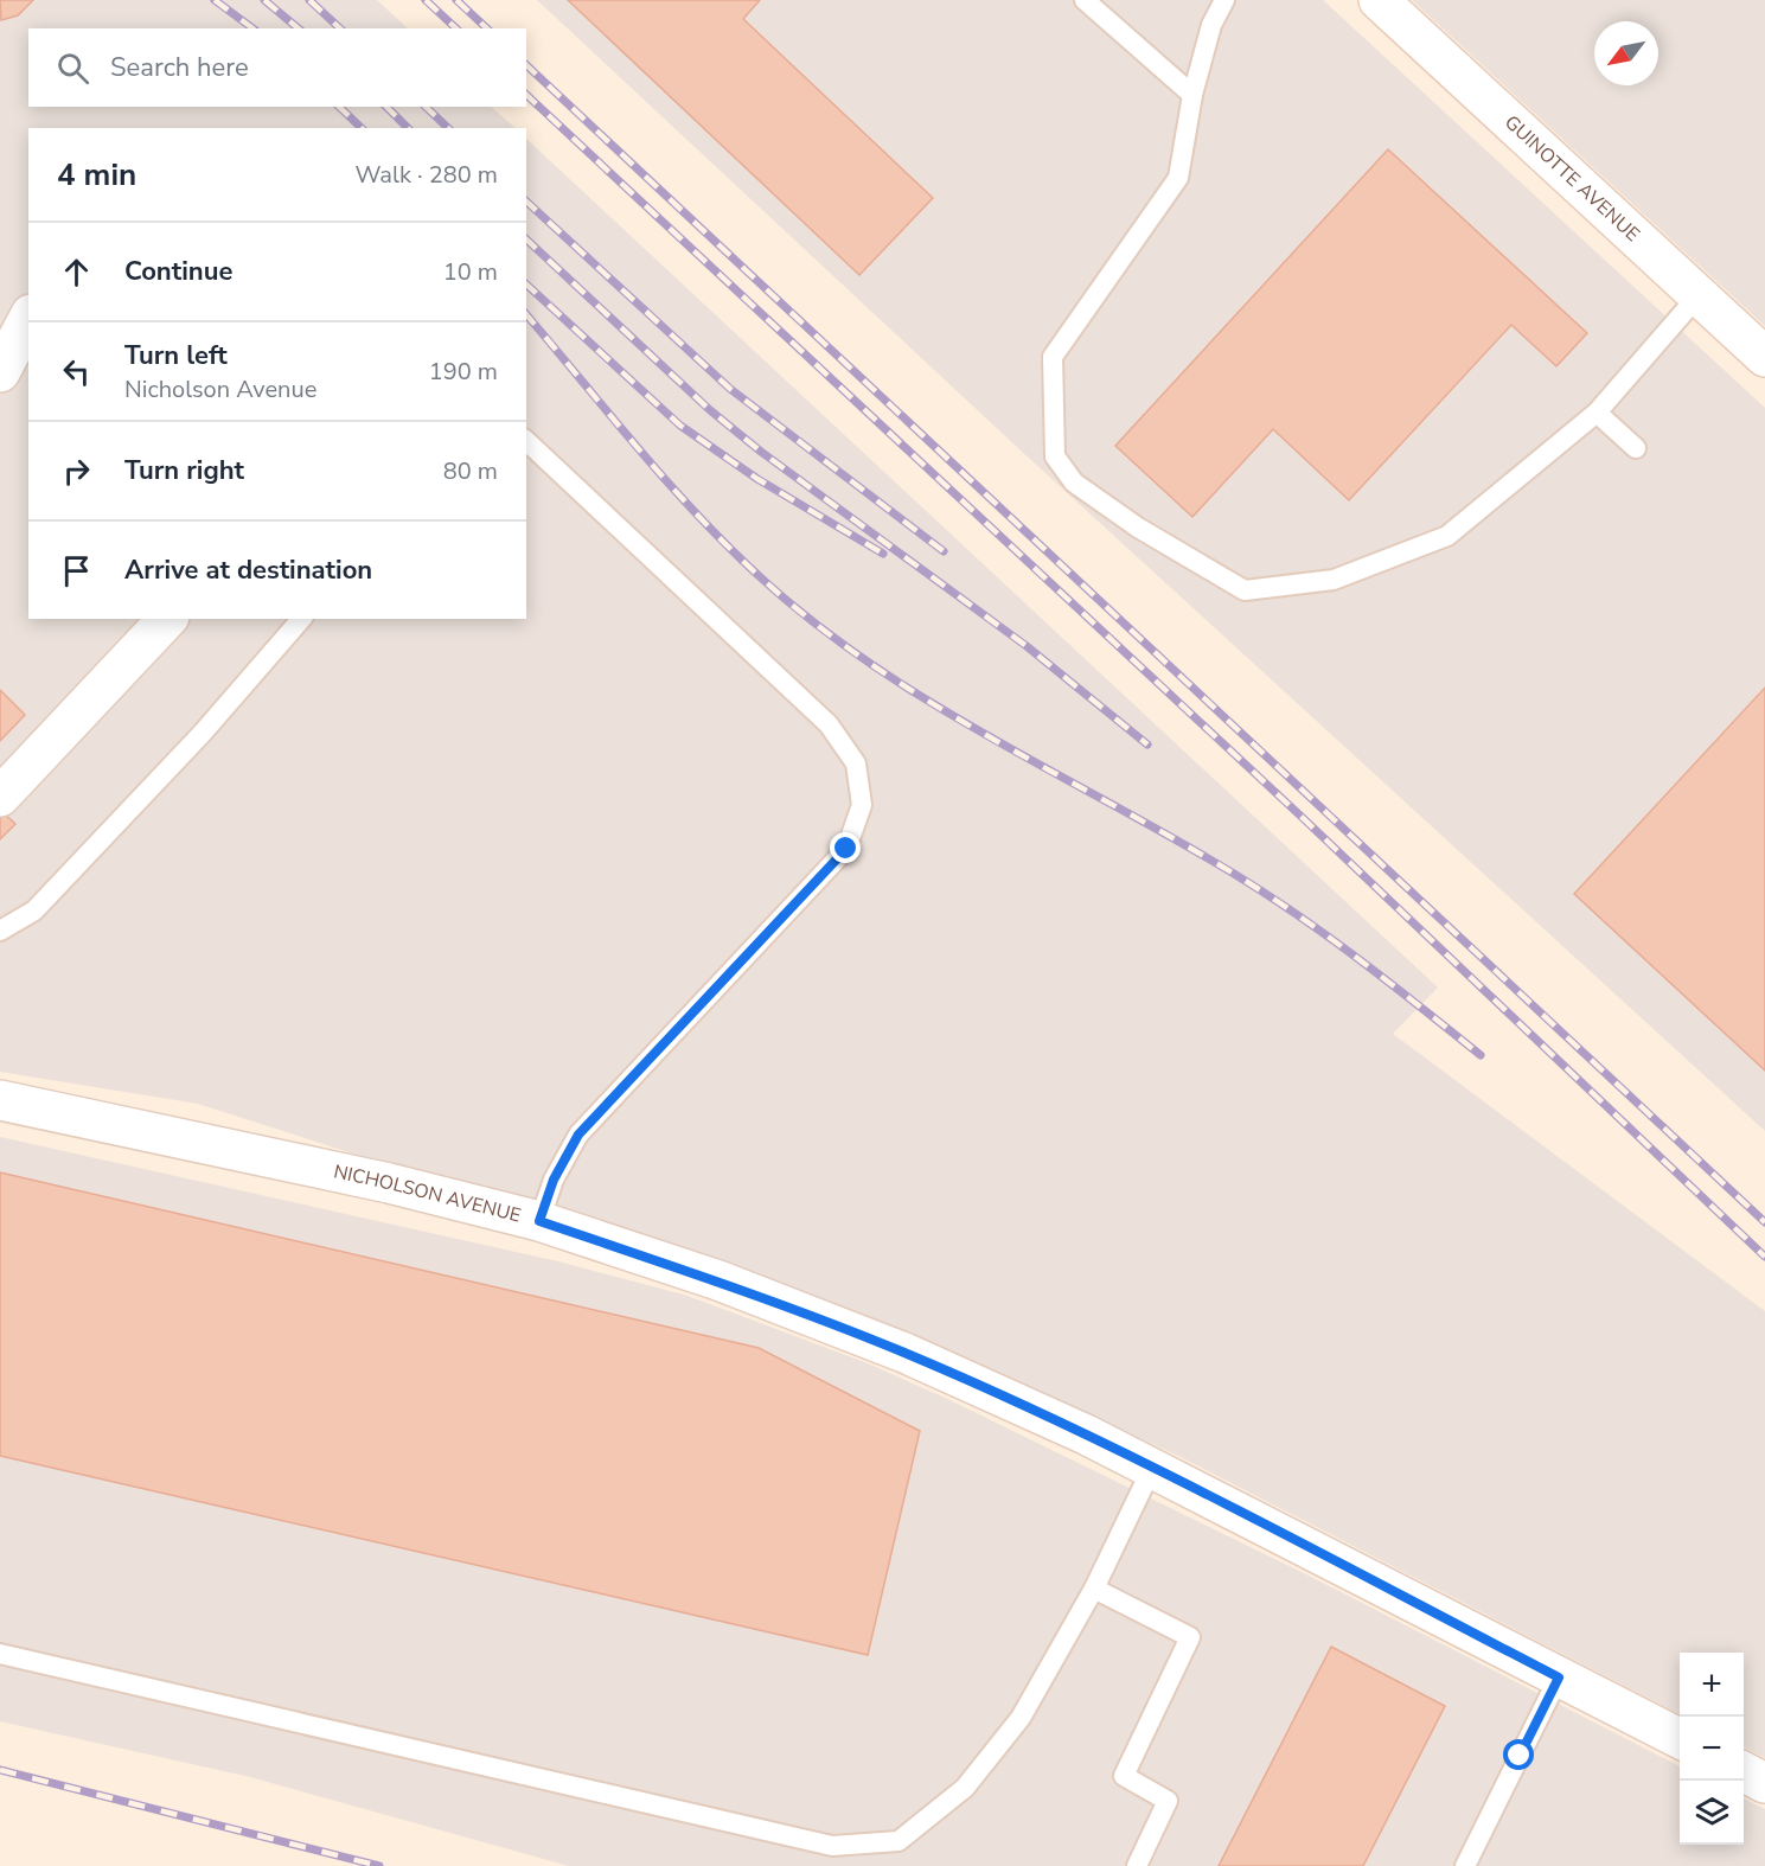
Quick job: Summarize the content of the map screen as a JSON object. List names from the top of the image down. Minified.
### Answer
{"streets":{"street":["GUINOTTE AVENUE","NICHOLSON AVENUE"]},"north":"bottom left","page":{"search":"Search here","heading":["4 min","Walk · 280 m"],"list":[["Continue","10 m"],["Turn left","Nicholson Avenue","190 m"],["Turn right","80 m"],"Arrive at destination"],"map_buttons":["+","−"]}}
